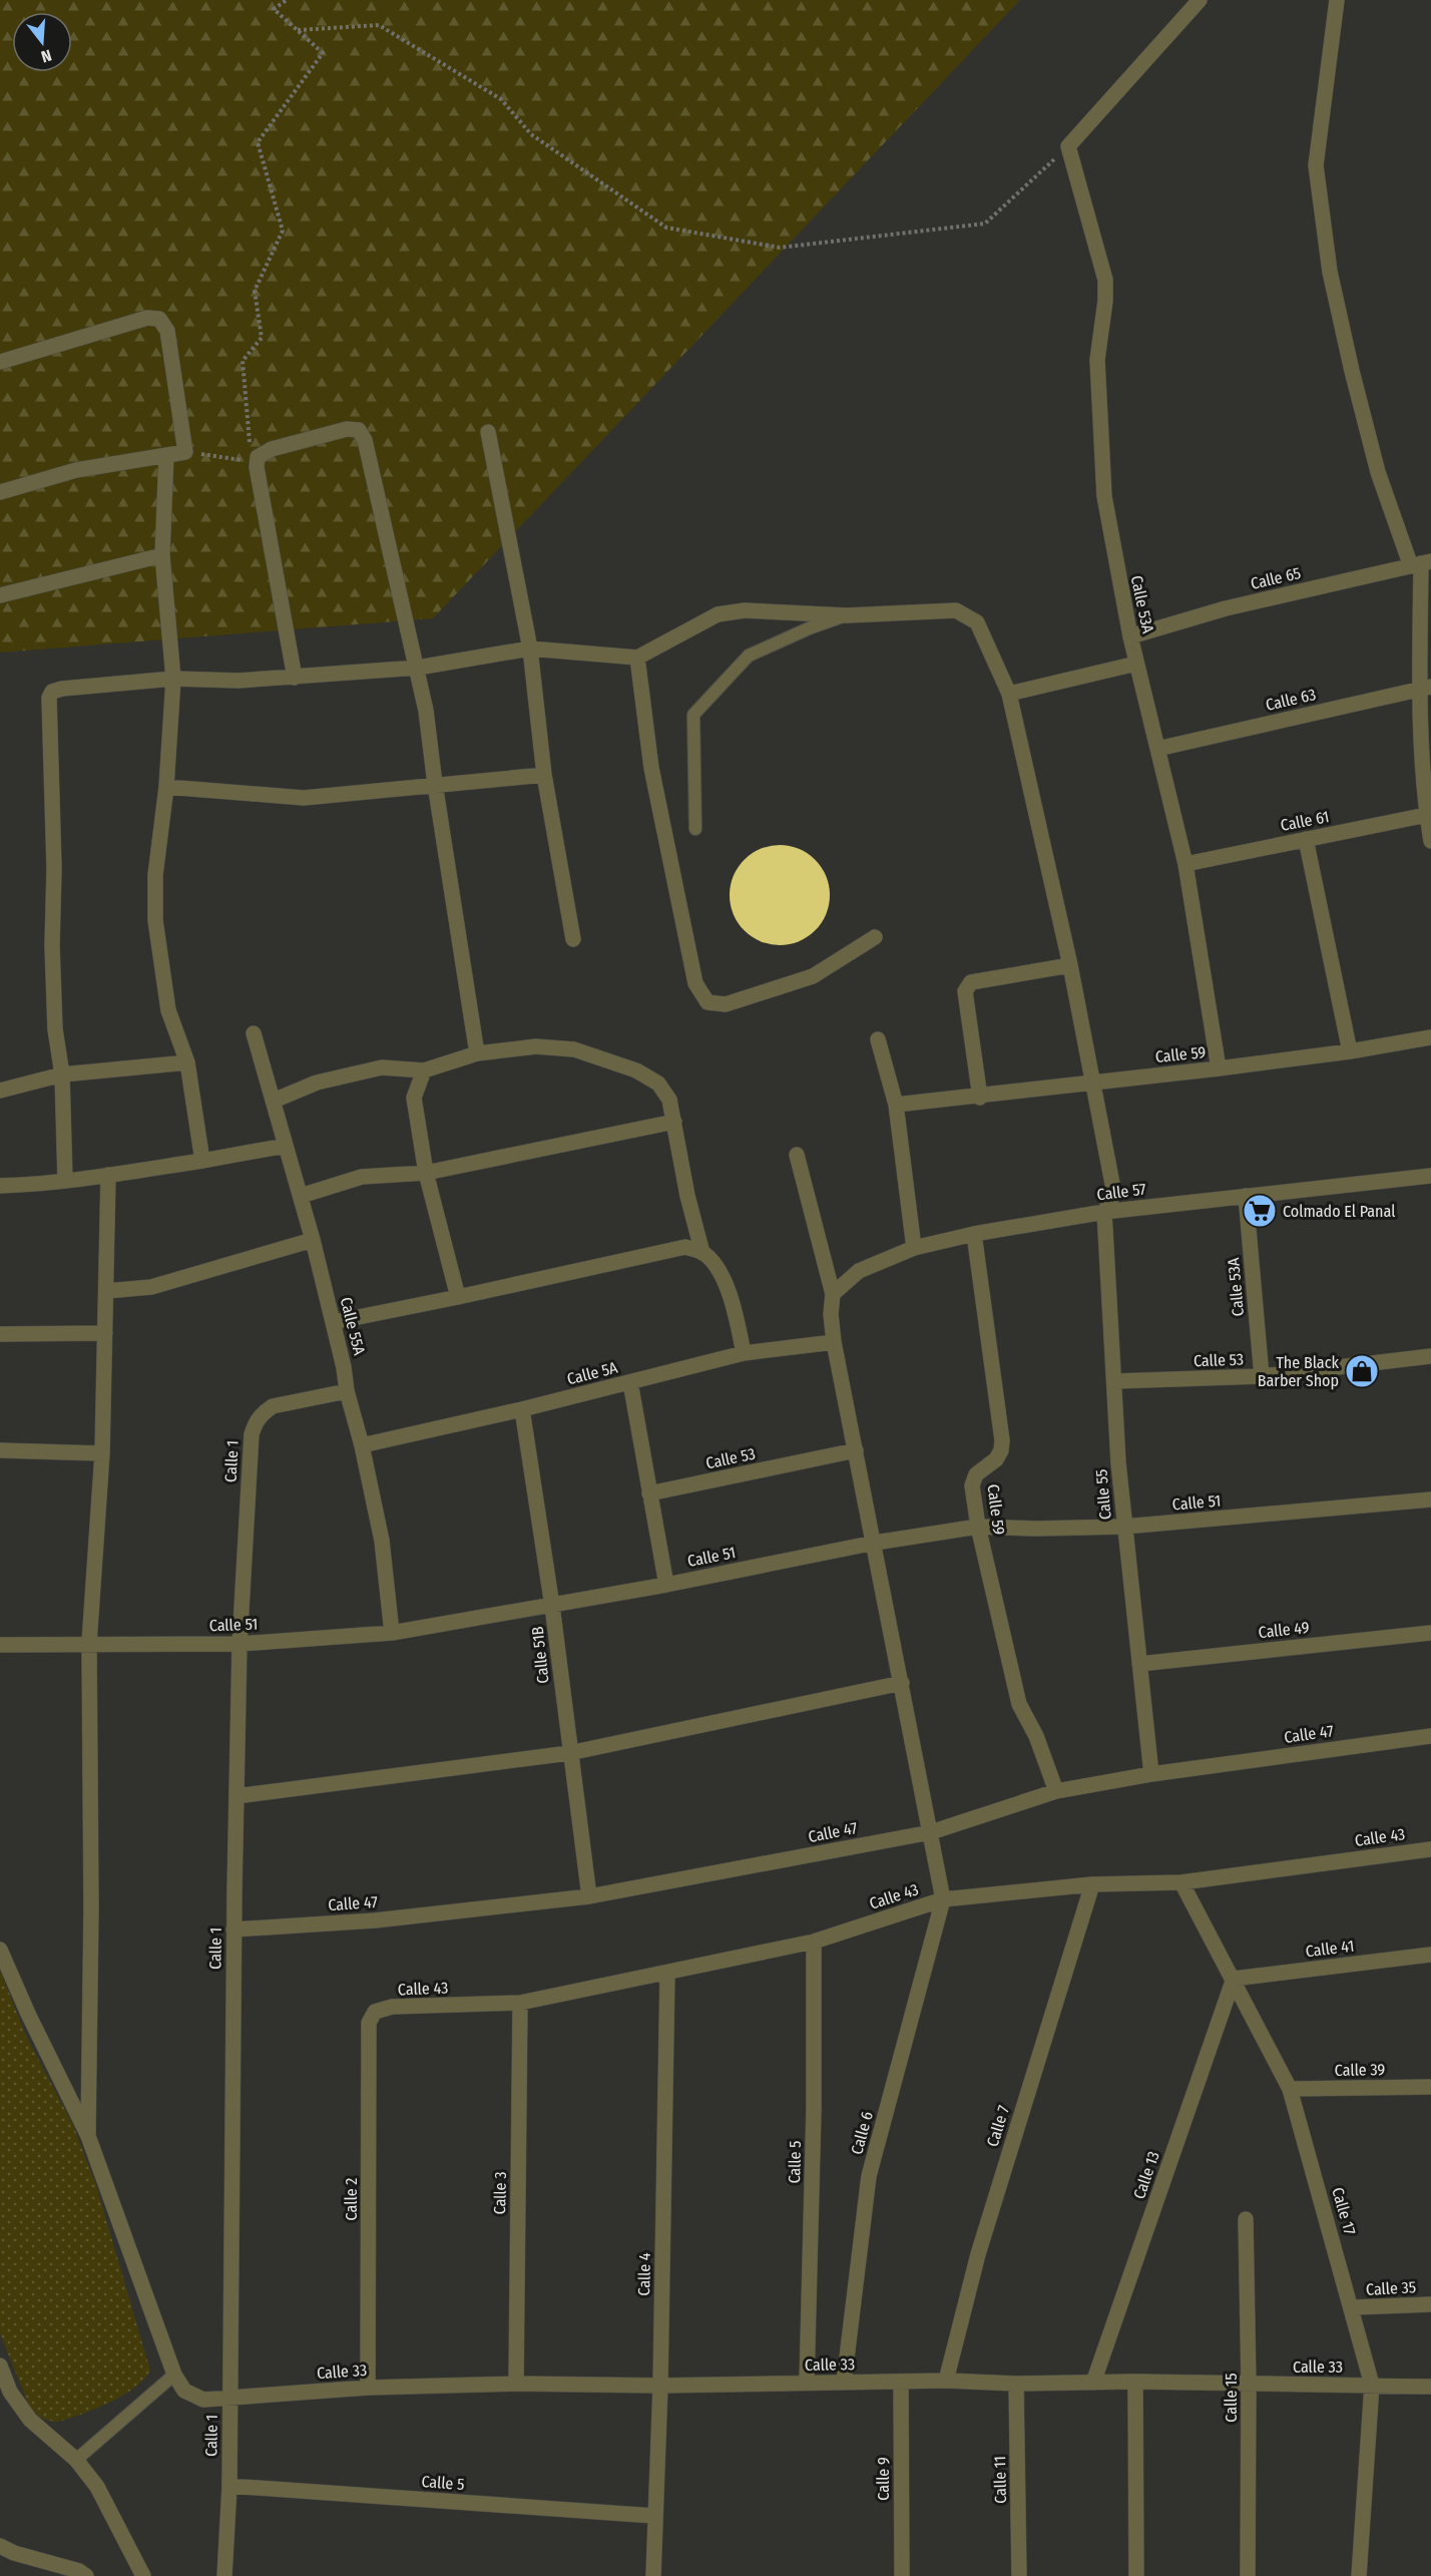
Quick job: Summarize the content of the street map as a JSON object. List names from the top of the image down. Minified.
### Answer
{"streets":{"street":["Calle 65","Calle 53A","Calle 63","Calle 61","Calle 59","Calle 57","Calle 55A","Calle 53","Calle 5A","Calle 1","Calle 55","Calle 51","Calle 49","Calle 51B","Calle 47","Calle 43","Calle 41","Calle 39","Calle 7","Calle 6","Calle 5","Calle 13","Calle 3","Calle 2","Calle 17","Calle 4","Calle 35","Calle 33","Calle 15","Calle 9","Calle 11"]},"crossings":[["Calle 65","Calle 53A"],["Calle 53A","Calle 63"],["Calle 53A","Calle 61"],["Calle 53A","Calle 59"],["Calle 53A","Calle 57"],["Calle 53A","Calle 53"],["Calle 59","Calle 57"],["Calle 59","Calle 51"],["Calle 59","Calle 47"],["Calle 57","Calle 55"],["Calle 55A","Calle 5A"],["Calle 55A","Calle 1"],["Calle 55A","Calle 51"],["Calle 53","Calle 55"],["Calle 5A","Calle 51B"],["Calle 1","Calle 51"],["Calle 1","Calle 47"],["Calle 1","Calle 5"],["Calle 1","Calle 33"],["Calle 55","Calle 51"],["Calle 55","Calle 49"],["Calle 55","Calle 47"],["Calle 51","Calle 51B"],["Calle 51B","Calle 47"],["Calle 43","Calle 7"],["Calle 43","Calle 6"],["Calle 43","Calle 5"],["Calle 43","Calle 3"],["Calle 43","Calle 2"],["Calle 43","Calle 17"],["Calle 43","Calle 4"],["Calle 41","Calle 13"],["Calle 41","Calle 17"],["Calle 39","Calle 17"],["Calle 7","Calle 33"],["Calle 6","Calle 33"],["Calle 5","Calle 4"],["Calle 5","Calle 33"],["Calle 13","Calle 17"],["Calle 13","Calle 33"],["Calle 3","Calle 33"],["Calle 2","Calle 33"],["Calle 17","Calle 35"],["Calle 17","Calle 33"],["Calle 4","Calle 33"],["Calle 33","Calle 15"],["Calle 33","Calle 9"],["Calle 33","Calle 11"]],"places":{"supermarket":["Colmado El Panal"],"shop":["The Black Barber Shop"]},"north":"bottom"}
